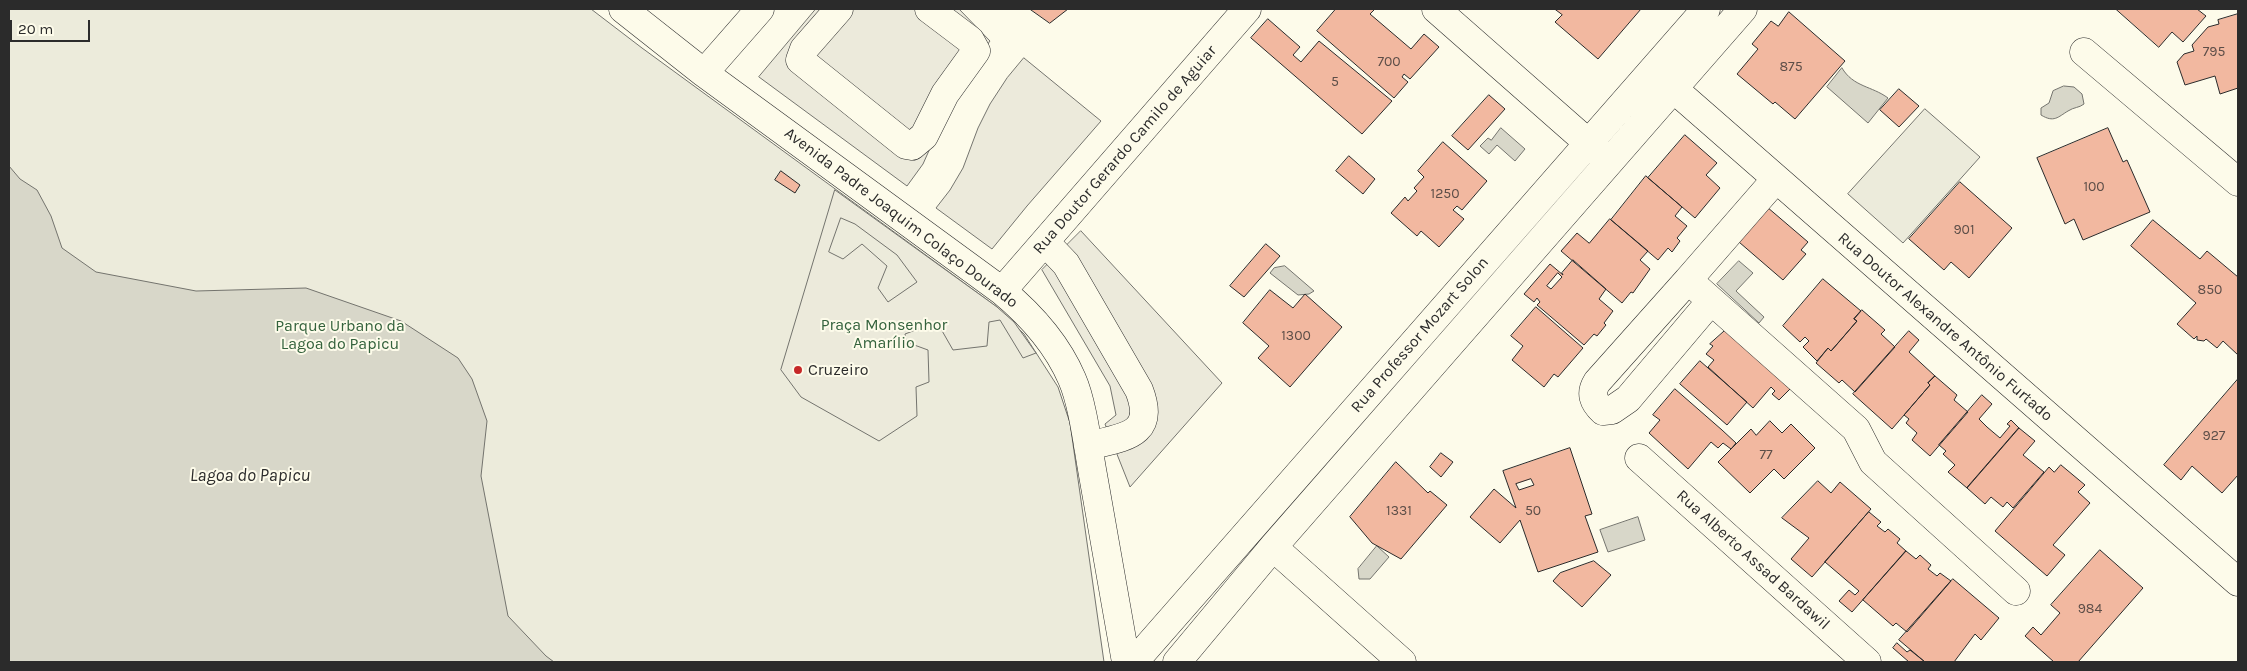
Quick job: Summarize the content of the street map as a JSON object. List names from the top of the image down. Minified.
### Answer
{"streets":{"street":["Rua Doutor Gerardo Camilo de Aguiar","Avenida Padre Joaquim Colaço Dourado","Rua Doutor Alexandre Antônio Furtado","Rua Professor Mozart Solon","Rua Alberto Assad Bardawil"]},"crossings":[["Rua Doutor Gerardo Camilo de Aguiar","Avenida Padre Joaquim Colaço Dourado"],["Rua Doutor Alexandre Antônio Furtado","Rua Professor Mozart Solon"]],"water":["Lagoa do Papicu"],"parks":["Praça Monsenhor Amarílio","Parque Urbano da Lagoa do Papicu"],"places":["Cruzeiro"],"house_numbers":["795","700","875","5","100","1250","901","850","1300","927","77","1331","50","984"],"scale_bar":"20 m"}
